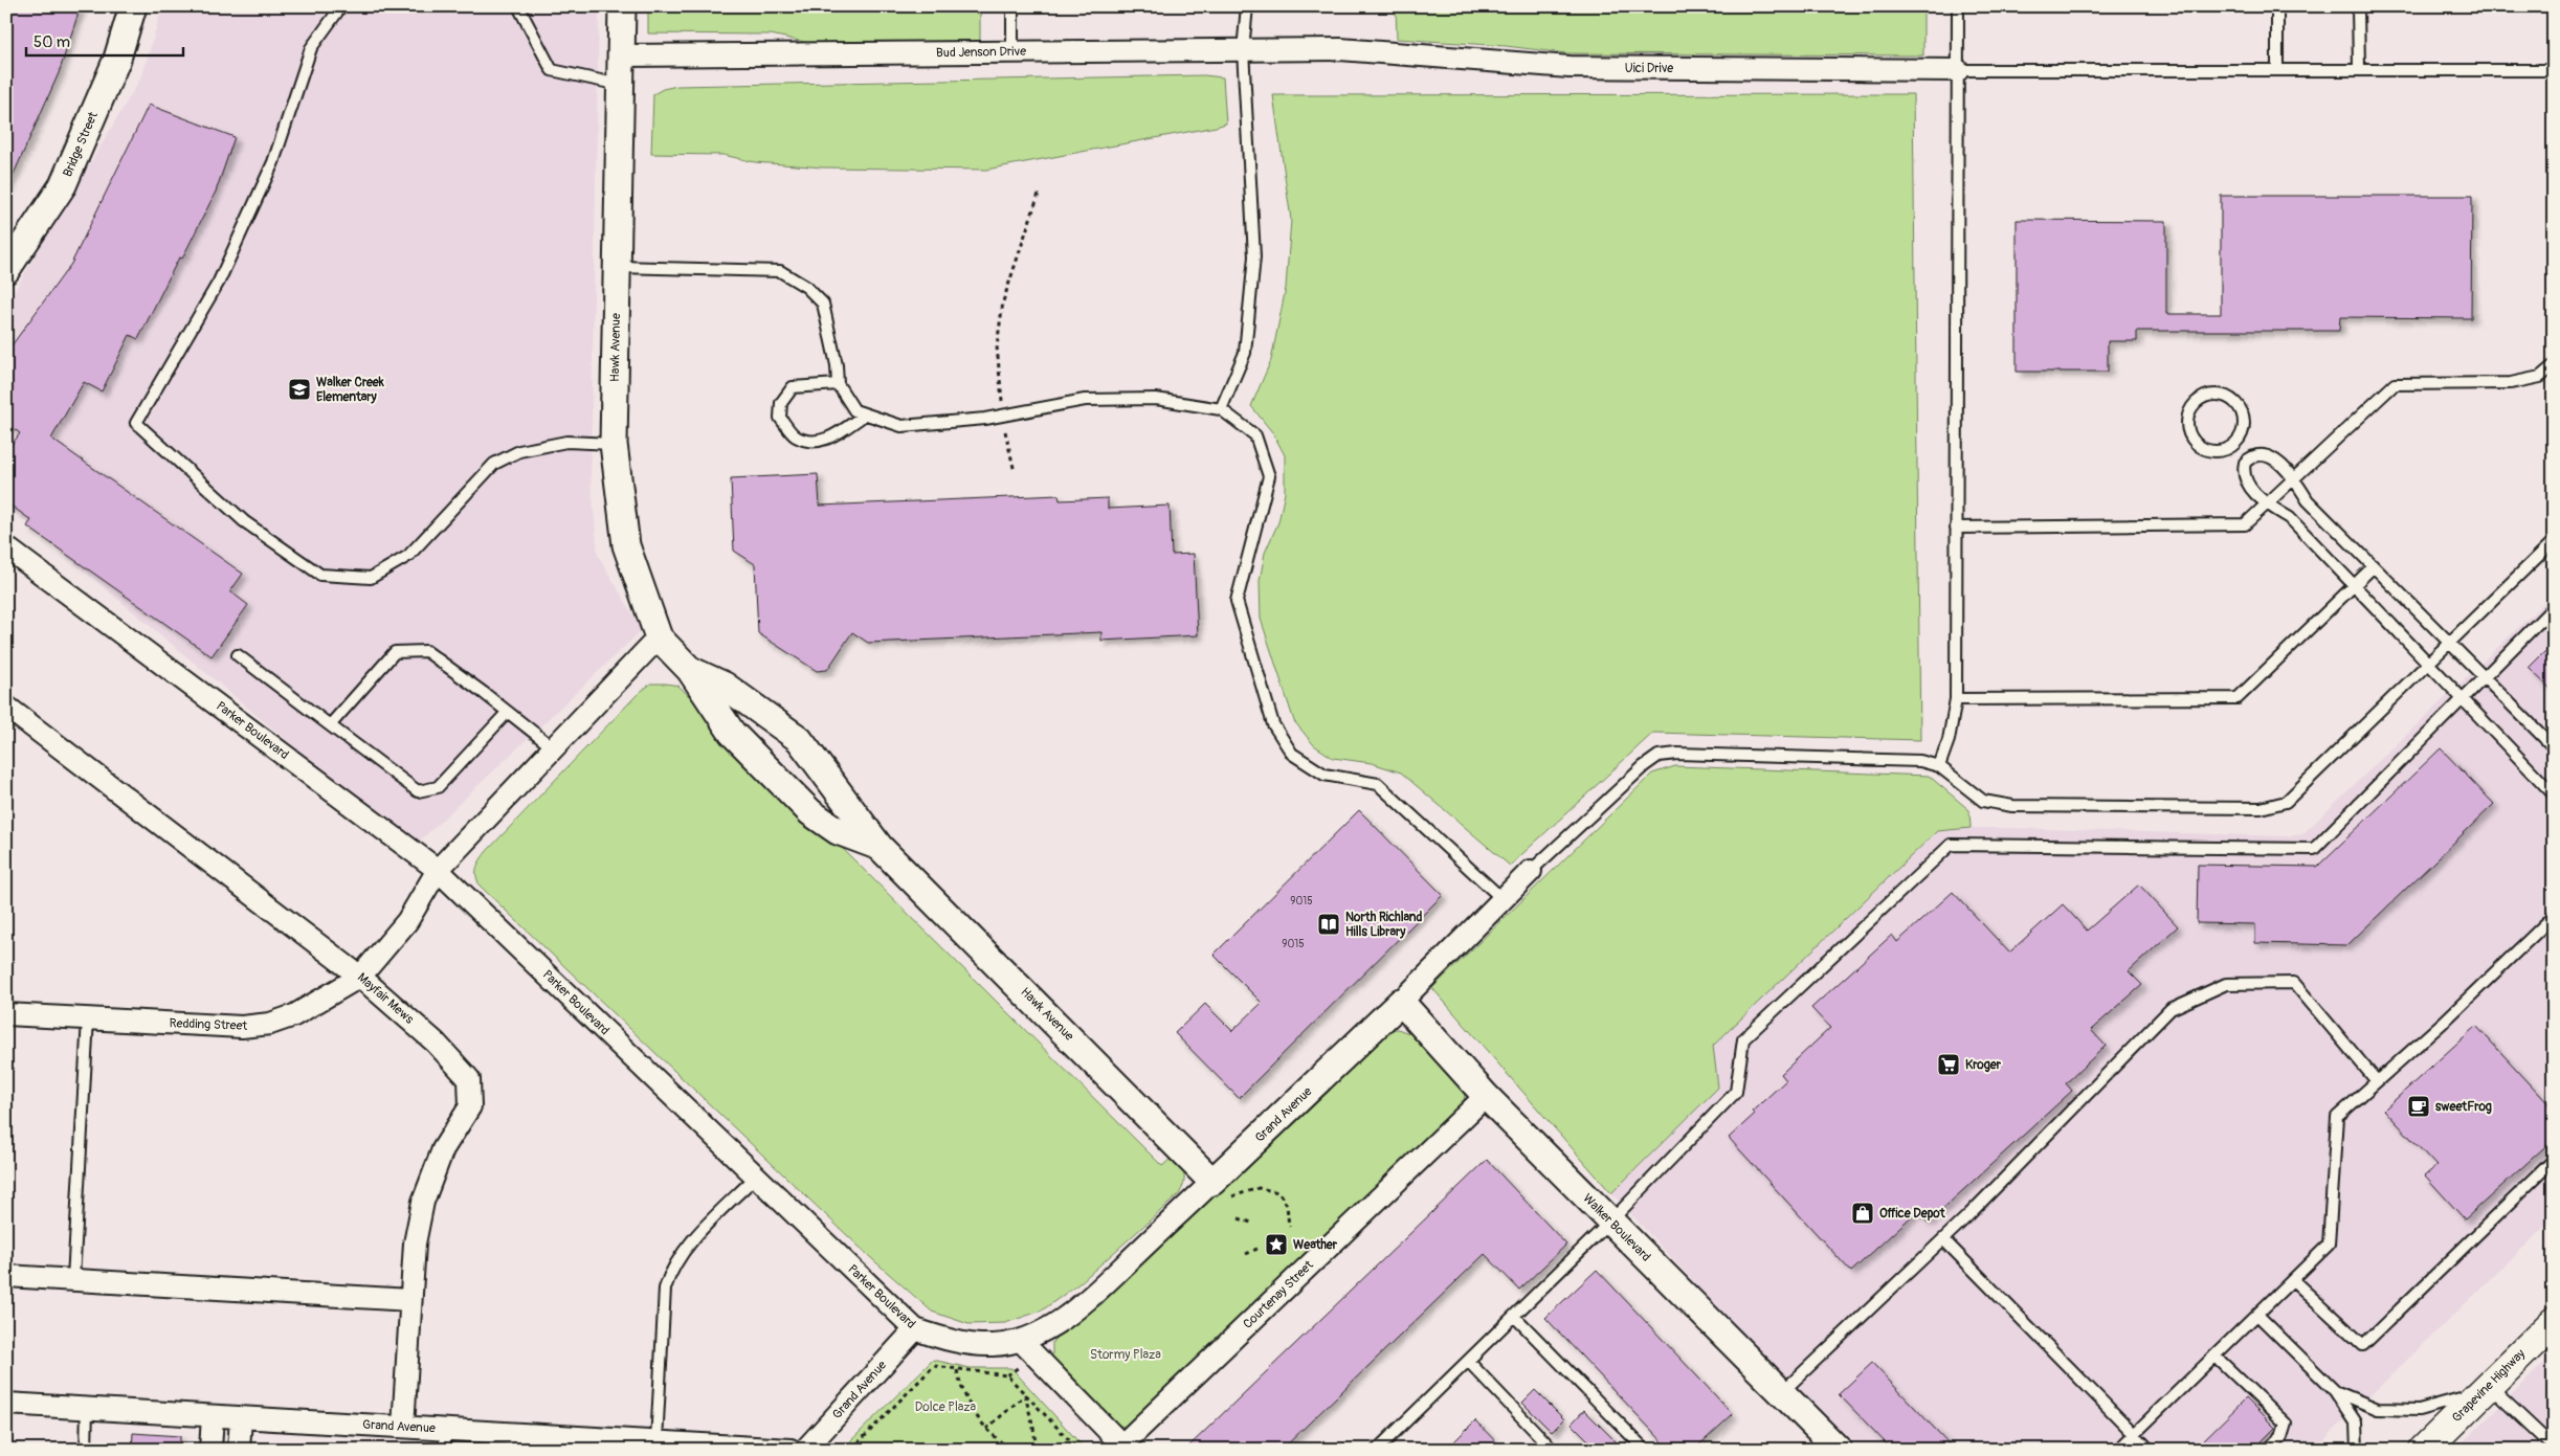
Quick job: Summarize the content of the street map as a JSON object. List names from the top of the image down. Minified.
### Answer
{"streets":{"main road":["Grapevine Highway"],"street":["Bud Jenson Drive","Uici Drive","Bridge Street","Hawk Avenue","Parker Boulevard","Mayfair Mews","Redding Street","Grand Avenue","Walker Boulevard","Courtenay Street"]},"crossings":[["Bud Jenson Drive","Uici Drive"],["Bud Jenson Drive","Hawk Avenue"],["Hawk Avenue","Redding Street"],["Hawk Avenue","Grand Avenue"],["Parker Boulevard","Redding Street"],["Parker Boulevard","Grand Avenue"],["Mayfair Mews","Redding Street"],["Mayfair Mews","Grand Avenue"],["Grand Avenue","Walker Boulevard"],["Walker Boulevard","Courtenay Street"]],"parks":["Stormy Plaza","Dolce Plaza"],"places":{"school or university":["Walker Creek Elementary"],"library":["North Richland Hills Library"],"supermarket":["Kroger"],"cafe":["sweetFrog"],"shop":["Office Depot"],"place":["Weather"]},"house_numbers":["9015","9015"],"scale_bar":"50 m"}
